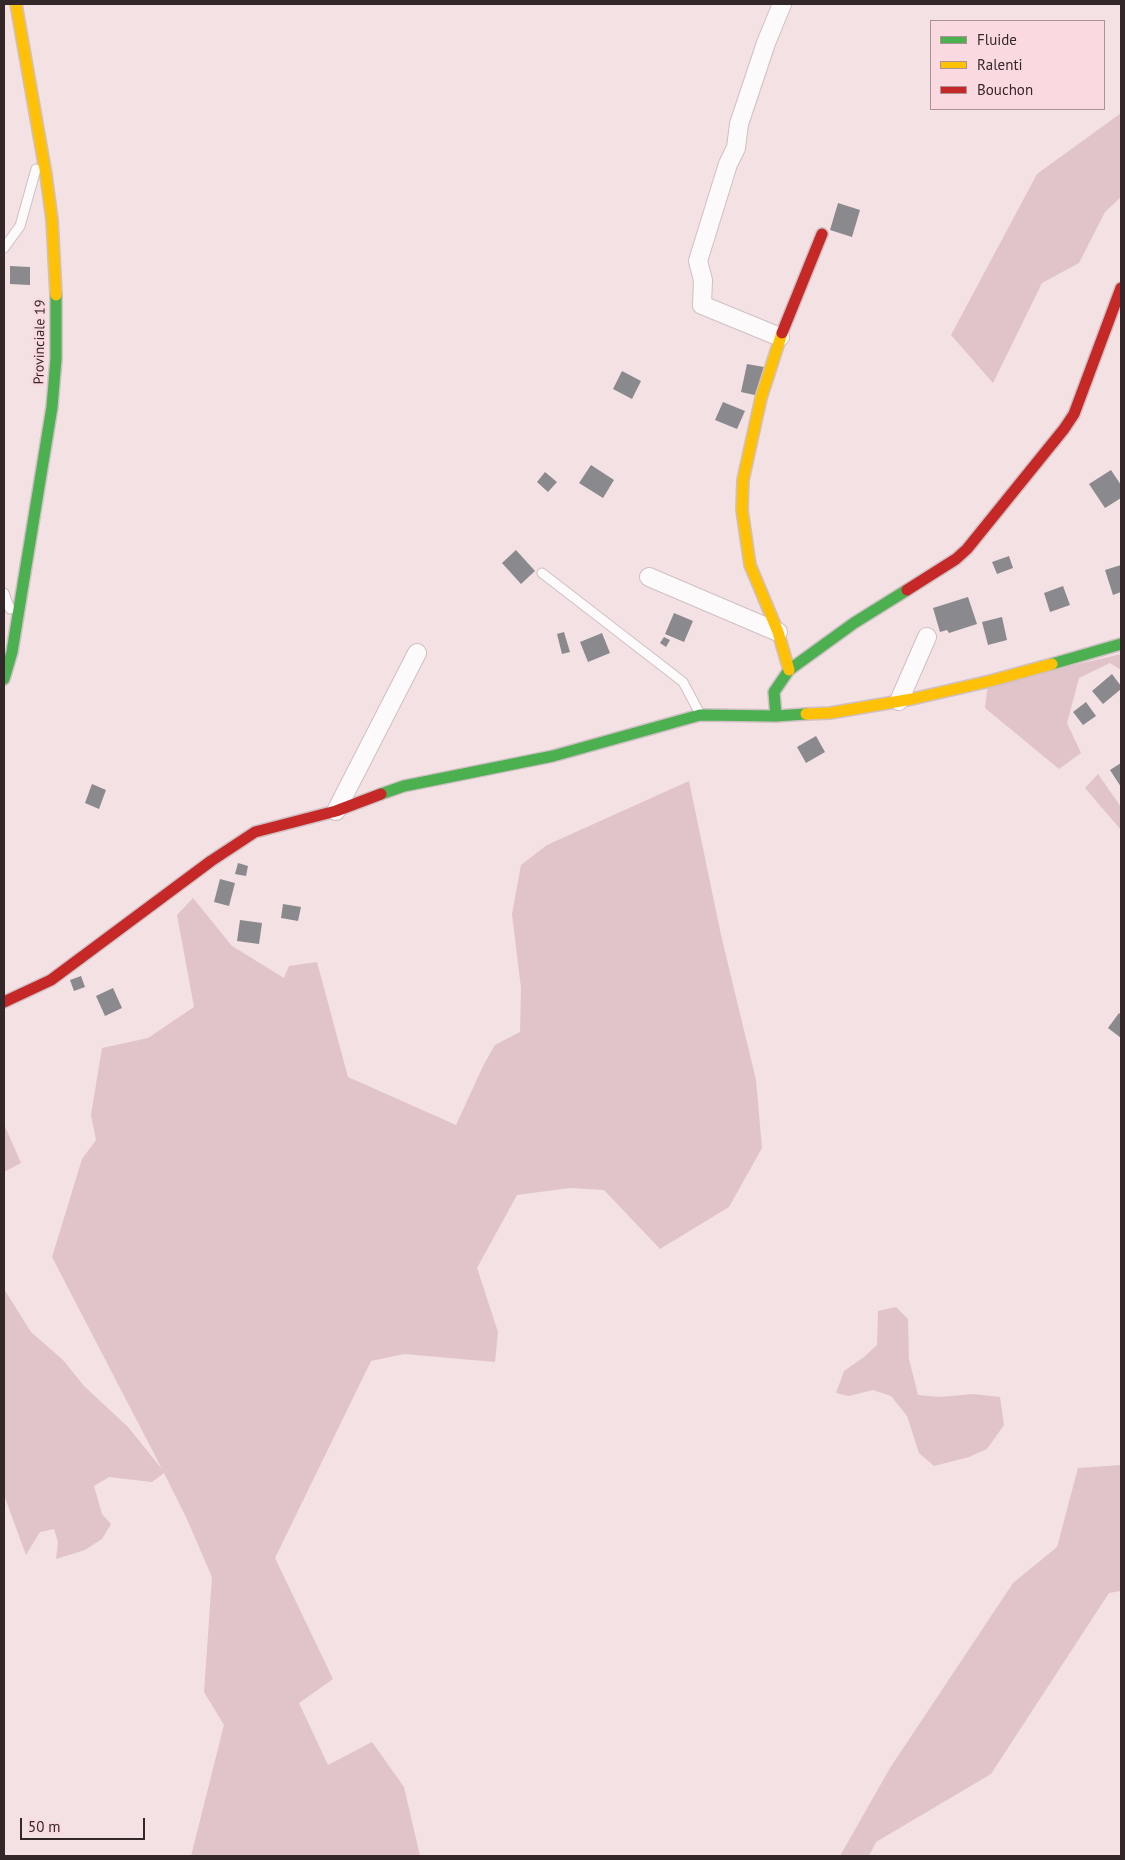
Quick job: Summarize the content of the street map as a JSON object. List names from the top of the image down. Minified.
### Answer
{"streets":{"street":["Provinciale 19"]},"legend":["Fluide","Ralenti","Bouchon"],"scale_bar":"50 m"}
